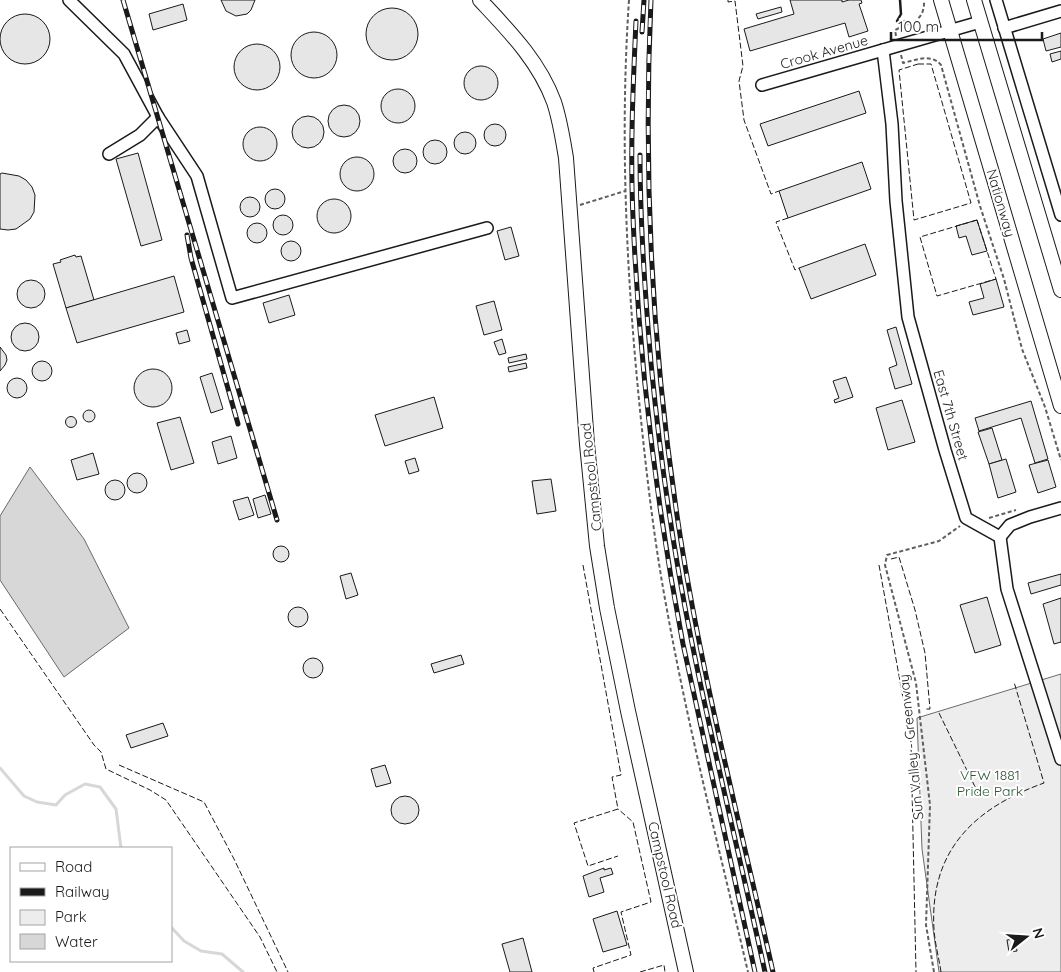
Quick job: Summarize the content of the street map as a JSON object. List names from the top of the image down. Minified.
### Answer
{"streets":{"main road":["Nationway","Campstool Road"],"street":["Crook Avenue","East 7th Street"],"path":["Sun Valley - Greenway"]},"crossings":[["Crook Avenue","Nationway"],["Crook Avenue","East 7th Street"],["East 7th Street","Sun Valley - Greenway"]],"parks":["VFW 1881 Pride Park"],"legend":["Road","Railway","Park","Water"],"scale_bar":"100 m","north":"right"}
